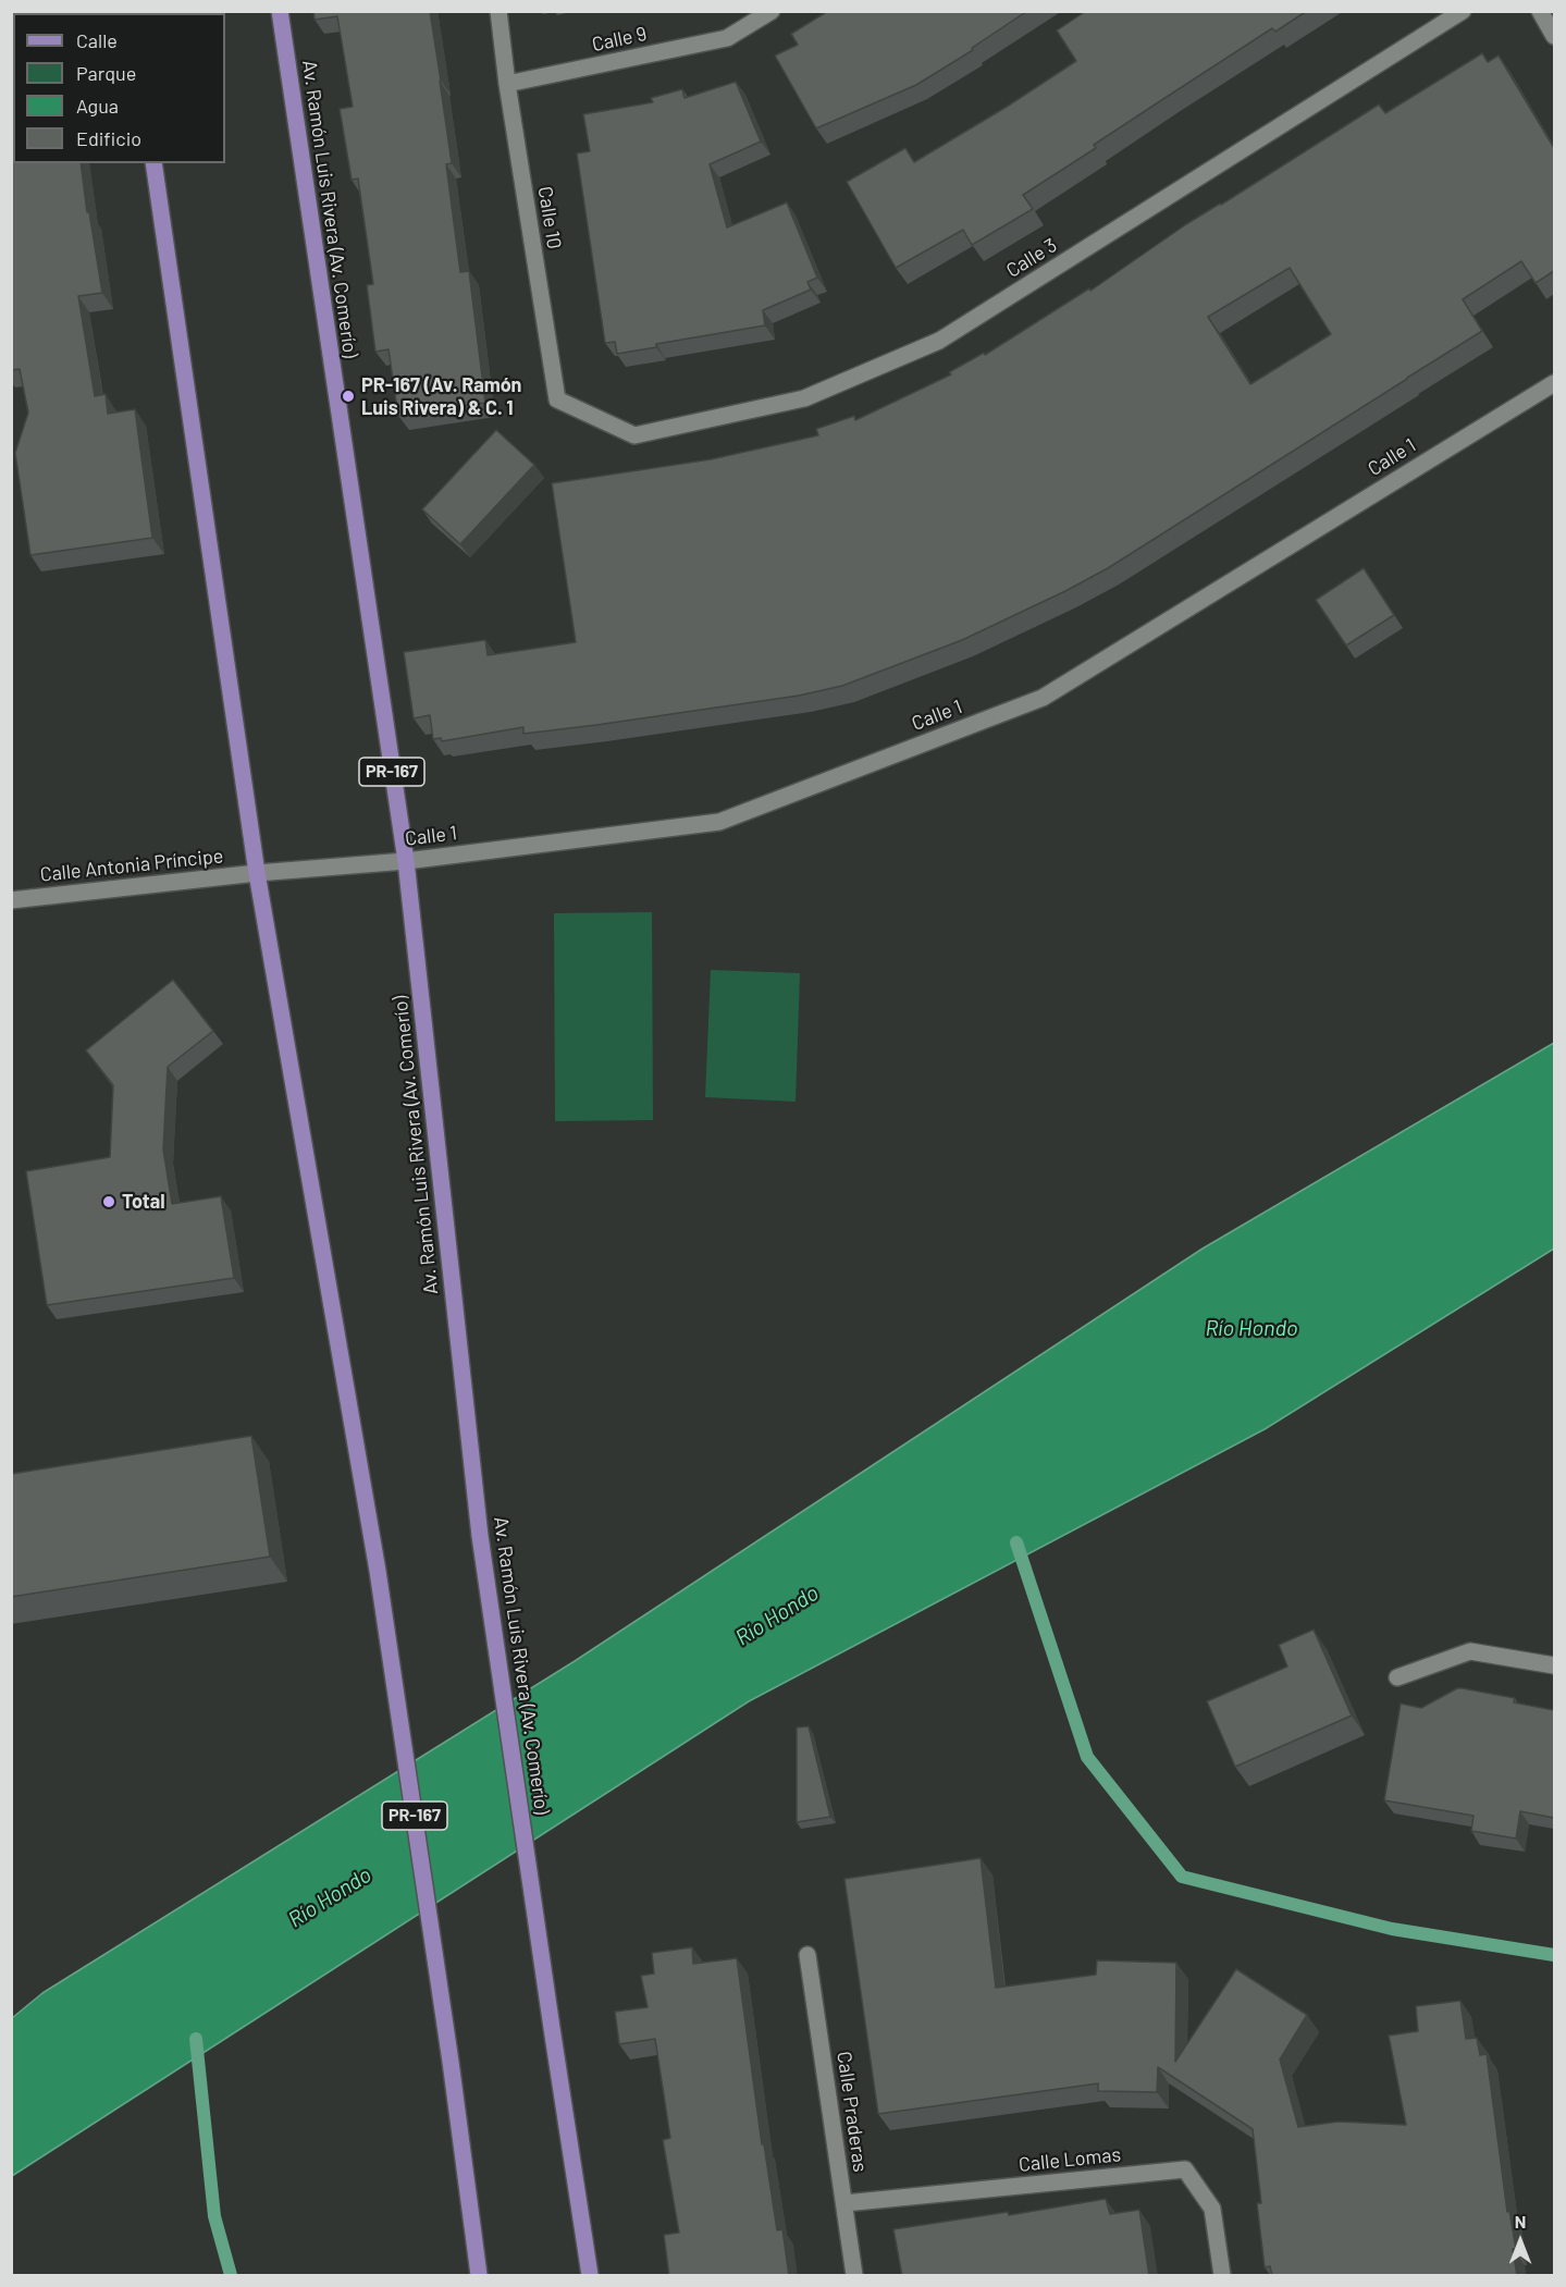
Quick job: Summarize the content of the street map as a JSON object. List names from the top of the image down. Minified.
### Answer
{"streets":{"main road":["Av. Ramón Luis Rivera (Av. Comerío)","PR-167"],"street":["Calle 9","Calle 10","Calle 3","Calle 1","Calle Antonia Príncipe","Calle Praderas","Calle Lomas"]},"crossings":[["Calle 9","Calle 10"],["Av. Ramón Luis Rivera (Av. Comerío)","Calle 1"],["Calle 10","Calle 3"],["Calle 1","PR-167"],["Calle 1","Calle Antonia Príncipe"],["PR-167","Calle Antonia Príncipe"],["Calle Praderas","Calle Lomas"]],"water":["Río Hondo"],"places":["PR-167 (Av. Ramón Luis Rivera) & C. 1","Total"],"legend":["Calle","Parque","Agua","Edificio"],"north":"top"}
